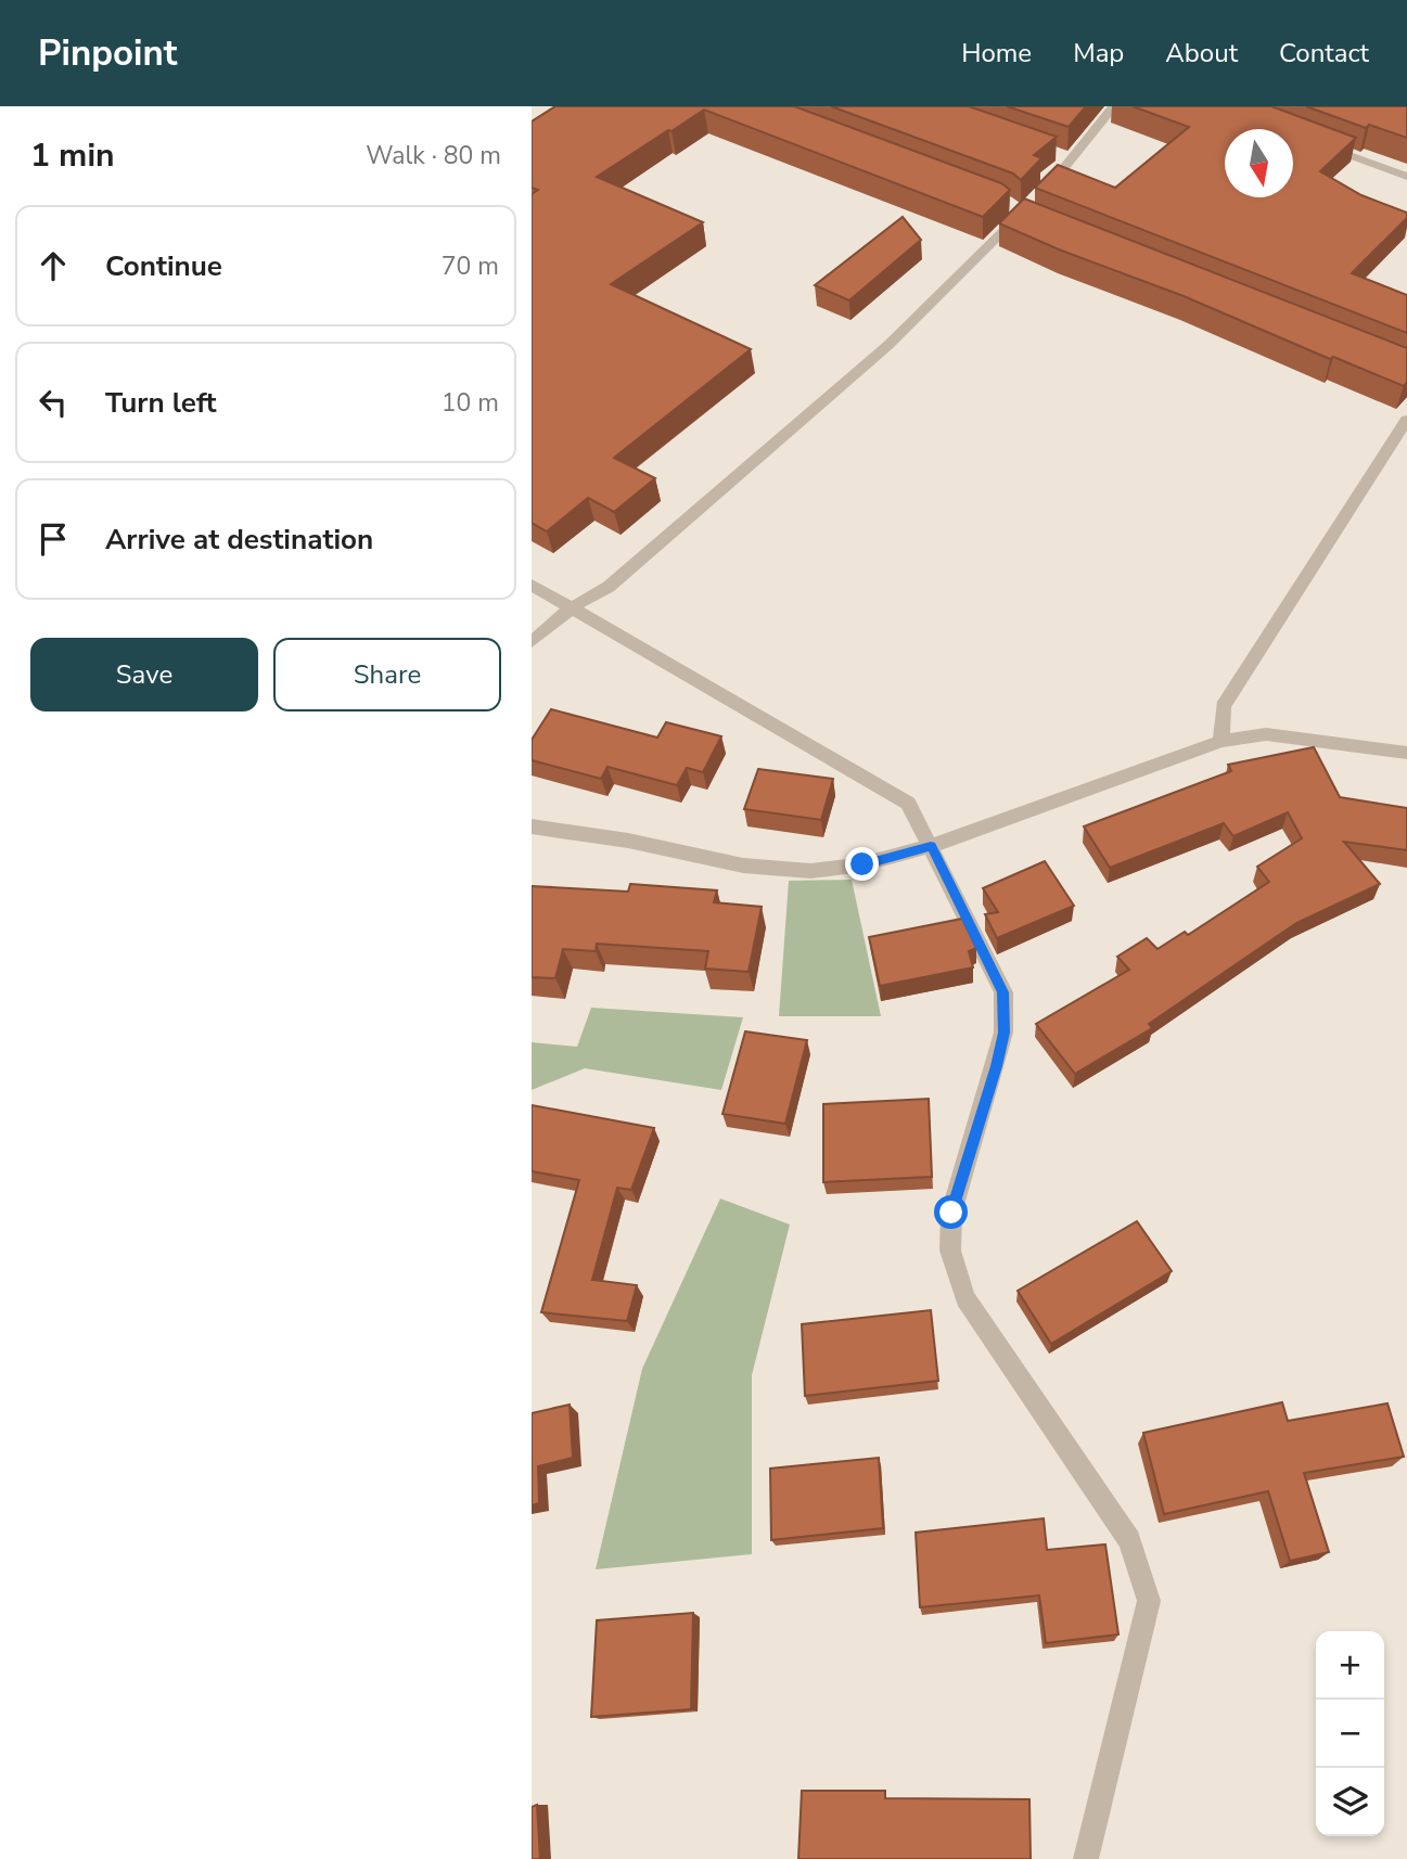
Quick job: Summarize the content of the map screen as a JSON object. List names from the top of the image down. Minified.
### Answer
{"north":"bottom","page":{"header":"Pinpoint","nav":["Home","Map","About","Contact"],"heading":["1 min","Walk · 80 m"],"list":[["Continue","70 m"],["Turn left","10 m"],"Arrive at destination"],"buttons":["Save","Share"],"map_buttons":["+","−"]}}
